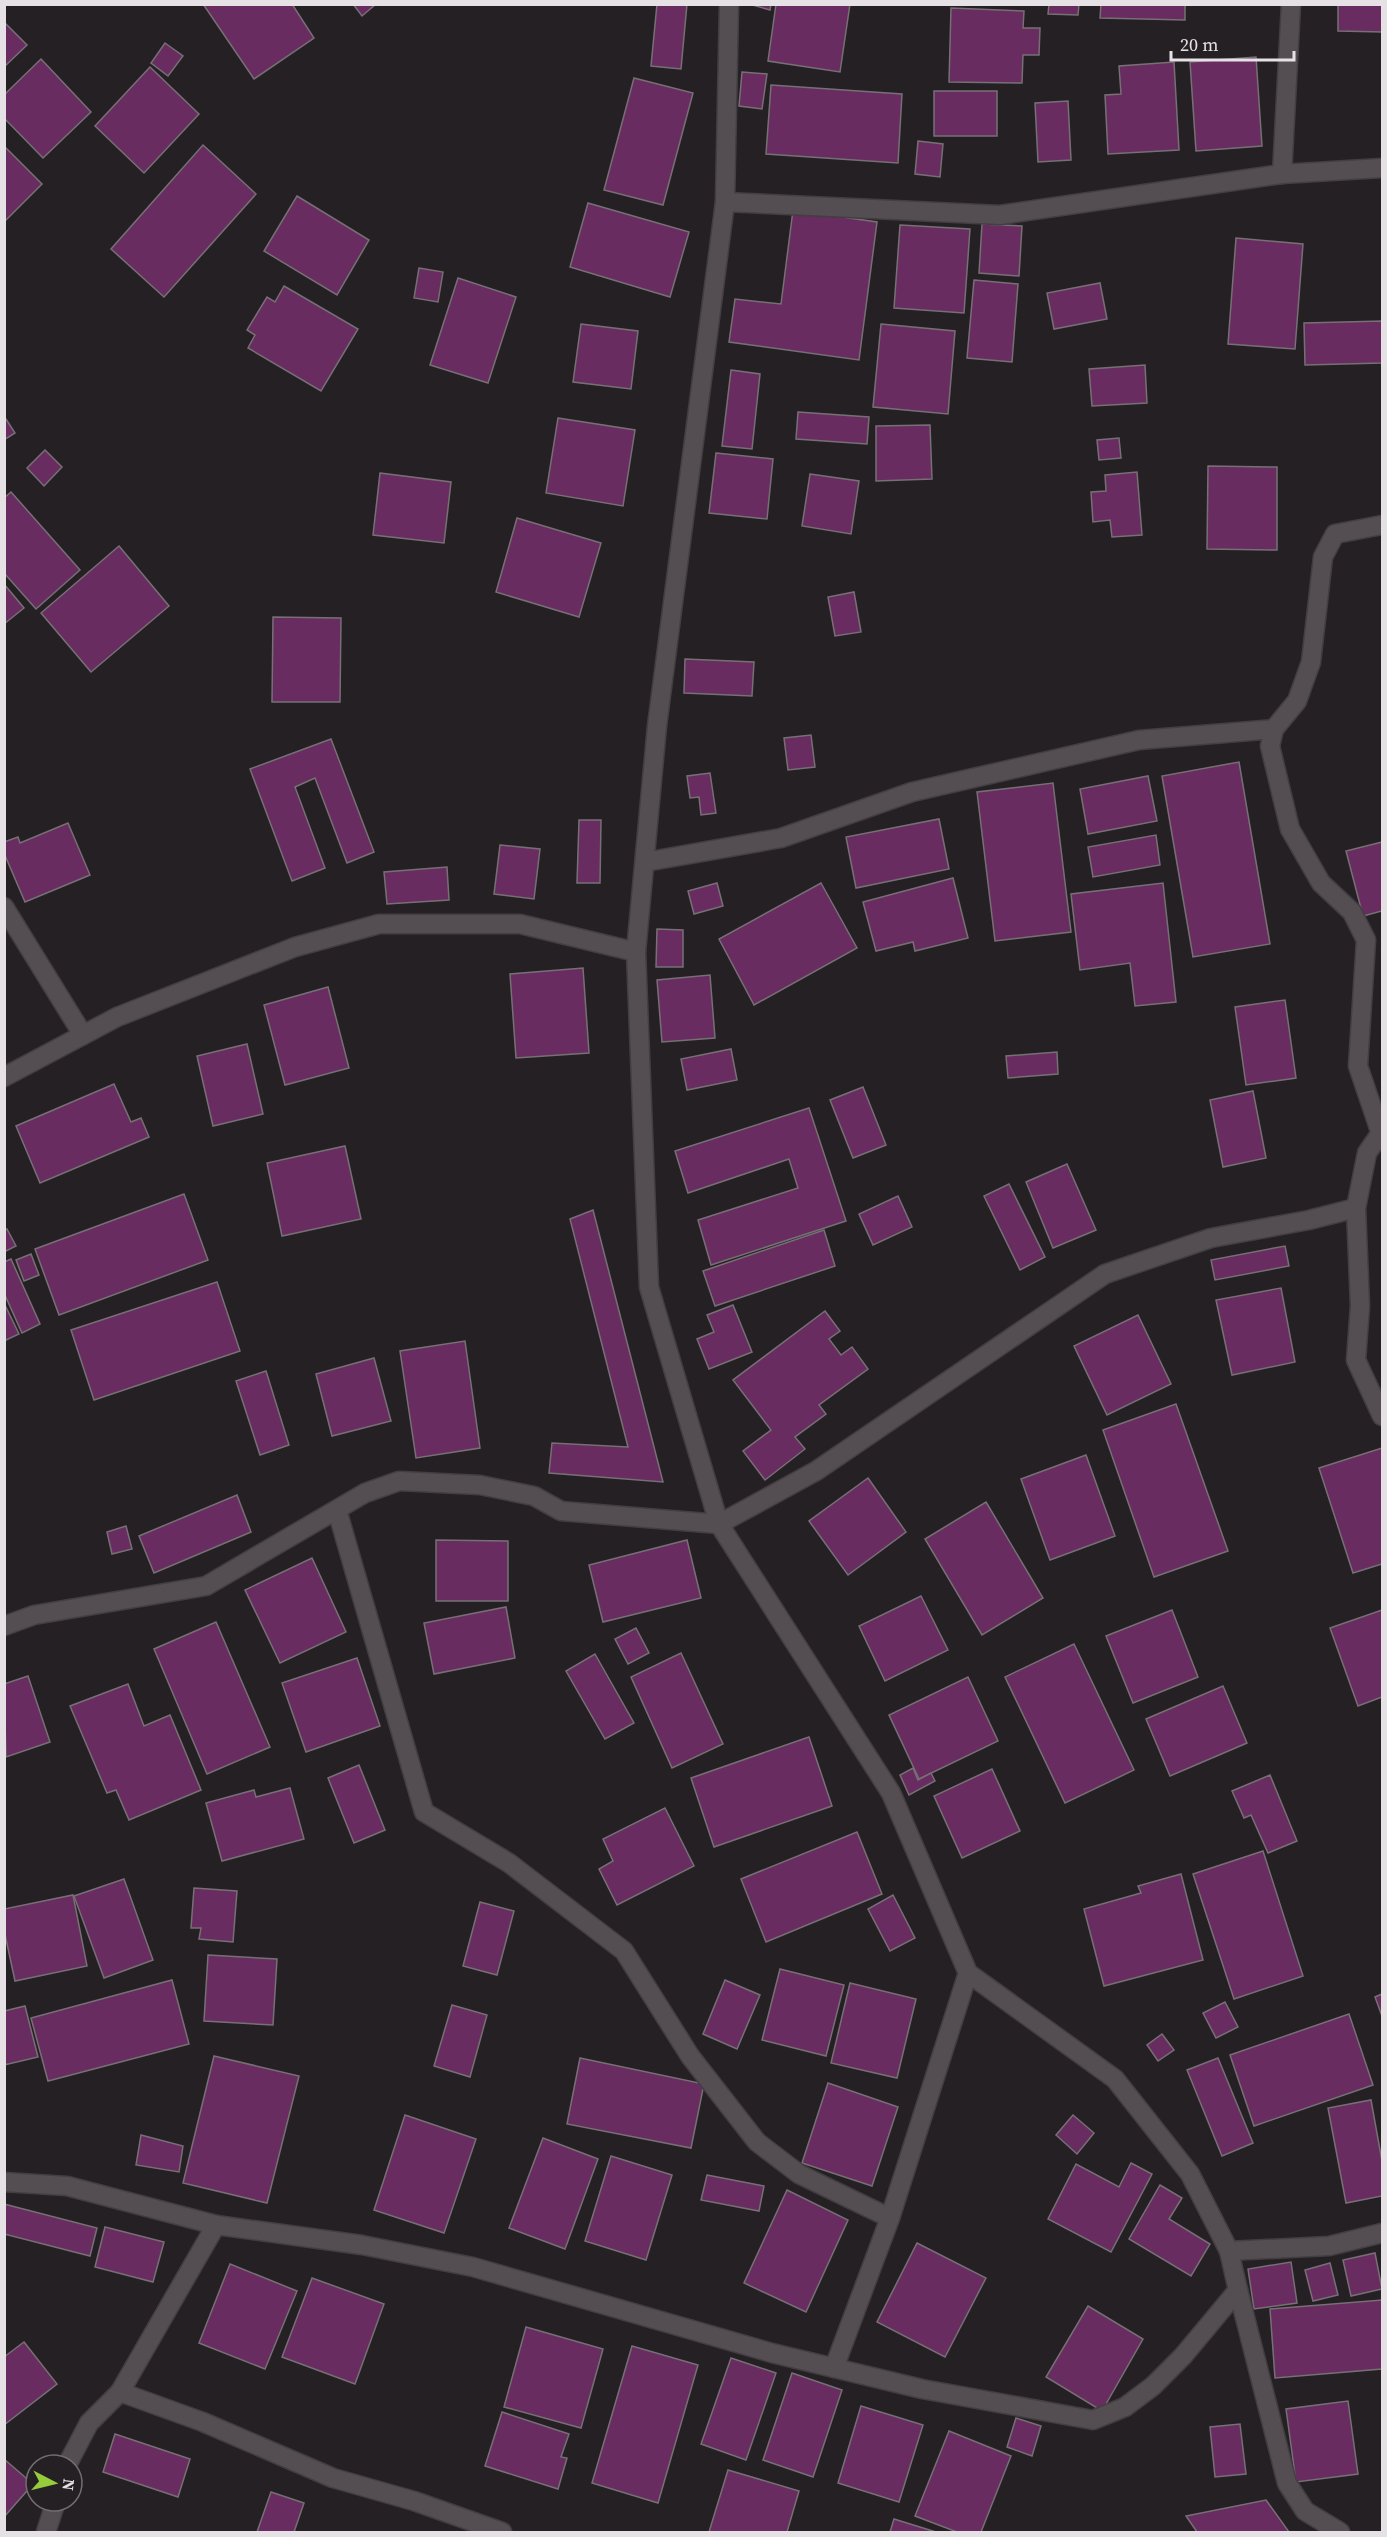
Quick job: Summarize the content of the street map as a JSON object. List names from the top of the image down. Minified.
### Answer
{"scale_bar":"20 m","north":"right"}
